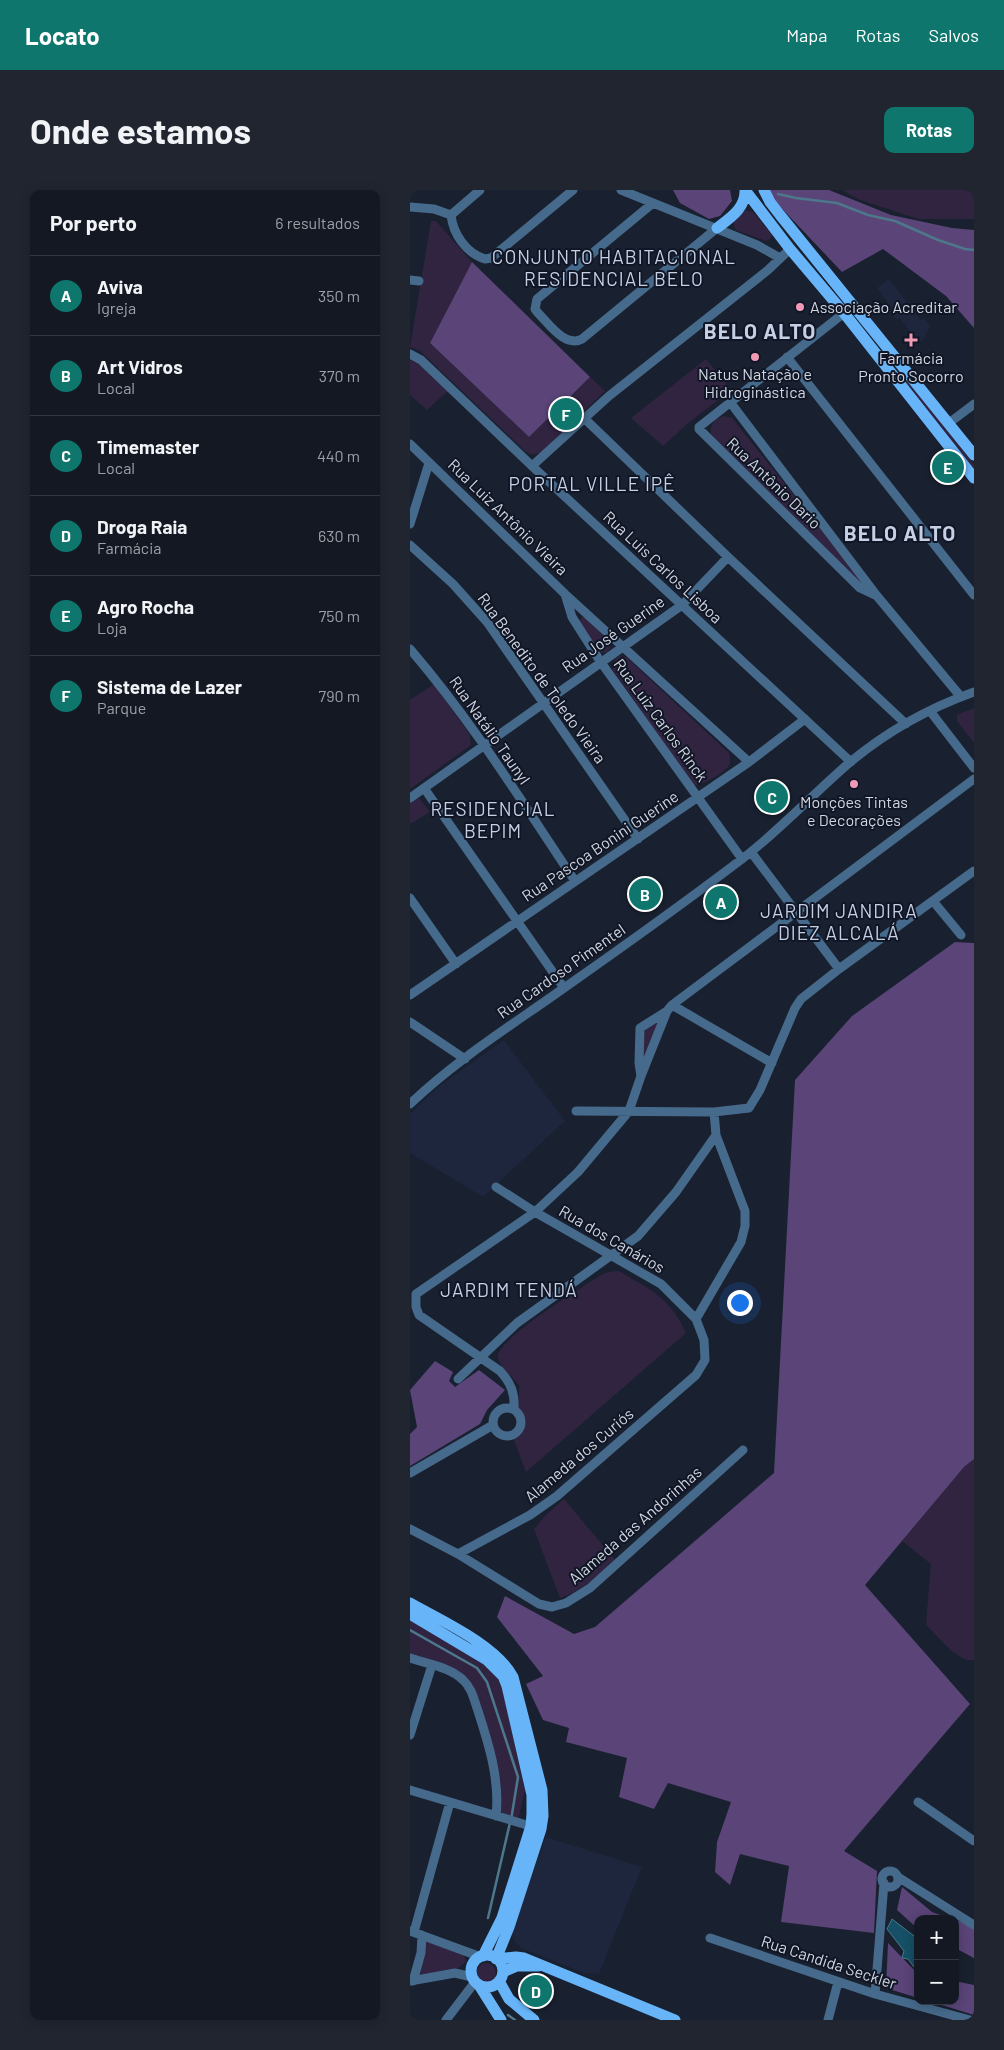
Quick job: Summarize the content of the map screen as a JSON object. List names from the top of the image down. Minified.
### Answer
{"streets":{"street":["Rua Antônio Dario","Rua Luiz Antônio Vieira","Rua Luis Carlos Lisboa","Rua José Guerine","Rua Benedito de Toledo Vieira","Rua Luiz Carlos Rinck","Rua Natálio Taunyl","Rua Pascoa Bonini Guerine","Rua Cardoso Pimentel","Rua dos Canários","Alameda dos Curiós","Alameda das Andorinhas","Rua Candida Seckler"]},"crossings":[["Rua Luiz Antônio Vieira","Rua José Guerine"],["Rua Luiz Antônio Vieira","Rua Luiz Carlos Rinck"],["Rua Luiz Antônio Vieira","Rua Pascoa Bonini Guerine"],["Rua Luis Carlos Lisboa","Rua José Guerine"],["Rua Luis Carlos Lisboa","Rua Pascoa Bonini Guerine"],["Rua Luis Carlos Lisboa","Rua Cardoso Pimentel"],["Rua José Guerine","Rua Benedito de Toledo Vieira"],["Rua José Guerine","Rua Luiz Carlos Rinck"],["Rua José Guerine","Rua Natálio Taunyl"],["Rua Benedito de Toledo Vieira","Rua Pascoa Bonini Guerine"],["Rua Luiz Carlos Rinck","Rua Pascoa Bonini Guerine"],["Rua Luiz Carlos Rinck","Rua Cardoso Pimentel"],["Rua Natálio Taunyl","Rua Pascoa Bonini Guerine"],["Rua dos Canários","Alameda dos Curiós"],["Alameda dos Curiós","Alameda das Andorinhas"]],"districts":["CONJUNTO HABITACIONAL RESIDENCIAL BELO","BELO ALTO","PORTAL VILLE IPÊ","BELO ALTO","RESIDENCIAL BEPIM","JARDIM JANDIRA DIEZ ALCALÁ","JARDIM TENDÁ"],"places":{"other":["Associação Acreditar","Natus Natação e Hidroginástica","Monções Tintas e Decorações"],"health":["Farmácia Pronto Socorro"]},"page":{"header":"Locato","nav":["Mapa","Rotas","Salvos"],"buttons":"Rotas","title":"Onde estamos","heading":["Por perto","6 resultados"],"list":[{"mark":"A","name":"Aviva","note":"Igreja","value":"350 m"},{"mark":"B","name":"Art Vidros","note":"Local","value":"370 m"},{"mark":"C","name":"Timemaster","note":"Local","value":"440 m"},{"mark":"D","name":"Droga Raia","note":"Farmácia","value":"630 m"},{"mark":"E","name":"Agro Rocha","note":"Loja","value":"750 m"},{"mark":"F","name":"Sistema de Lazer","note":"Parque","value":"790 m"}],"pins":["F","E","C","B","A","D"],"map_buttons":["+","−"]}}
